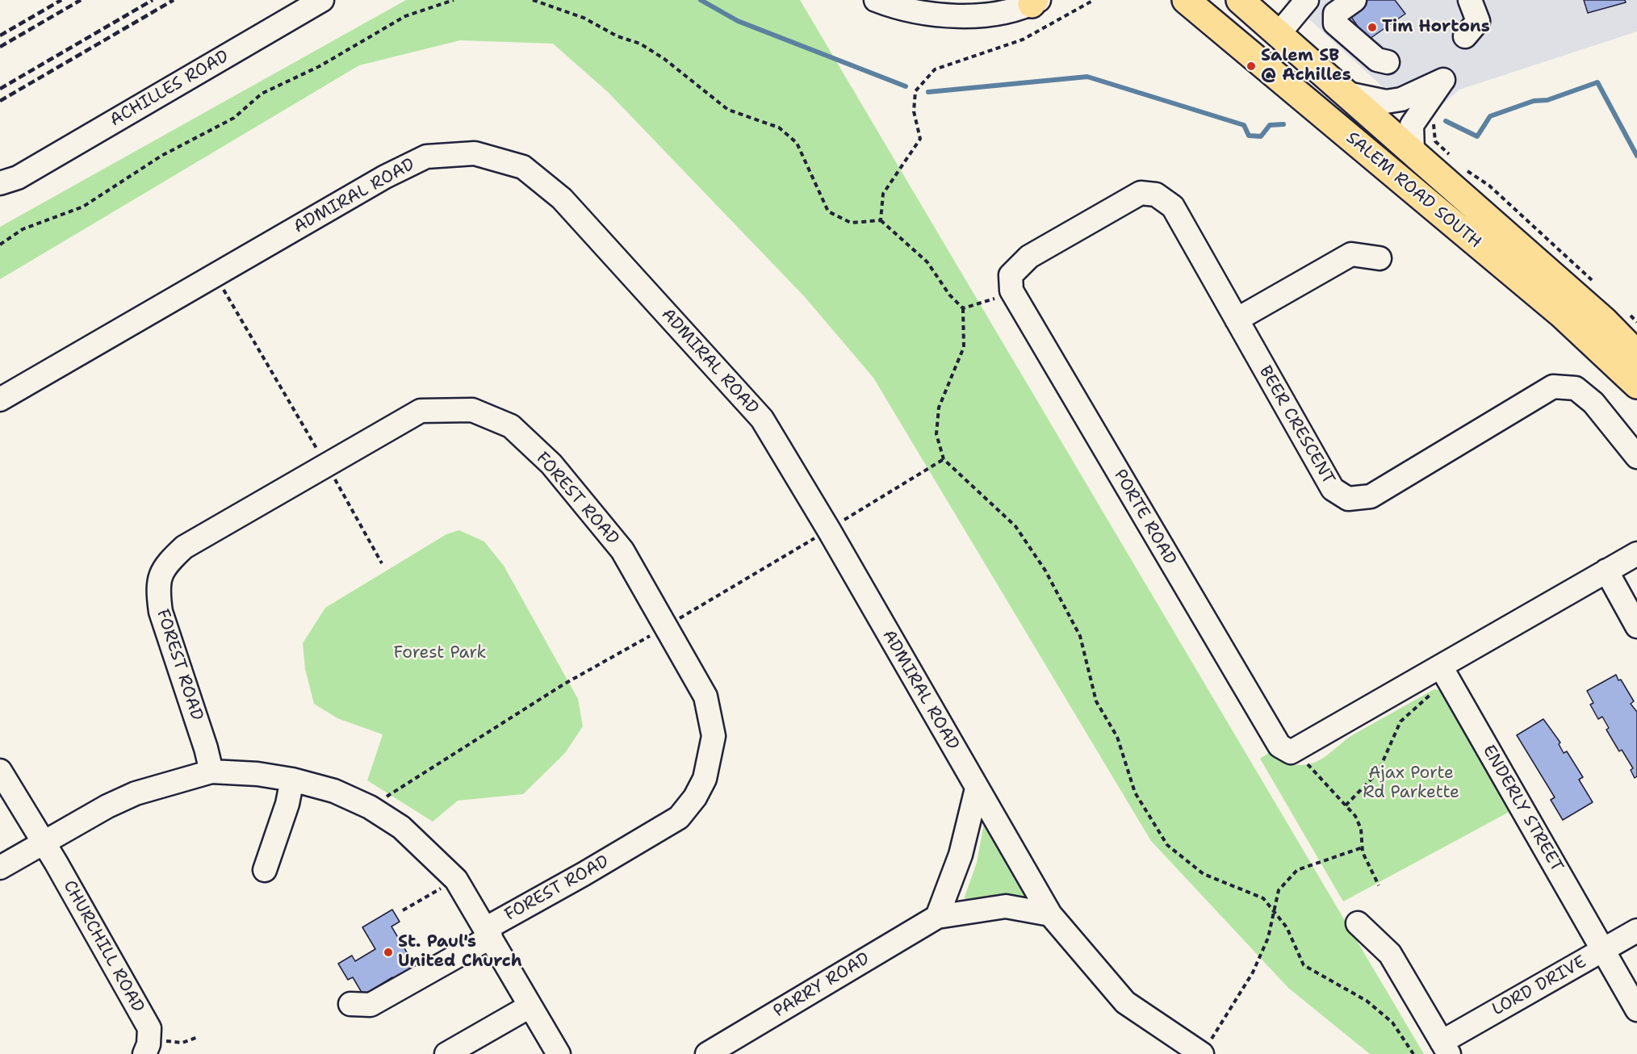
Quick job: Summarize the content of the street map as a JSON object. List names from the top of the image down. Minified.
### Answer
{"streets":{"main road":["SALEM ROAD SOUTH"],"street":["ACHILLES ROAD","ADMIRAL ROAD","BEER CRESCENT","FOREST ROAD","PORTE ROAD","ENDERLY STREET","CHURCHILL ROAD","PARRY ROAD","LORD DRIVE"]},"crossings":[["ADMIRAL ROAD","PARRY ROAD"],["BEER CRESCENT","PORTE ROAD"],["ENDERLY STREET","LORD DRIVE"]],"parks":["Forest Park","Ajax Porte Rd Parkette"],"places":["Tim Hortons","Salem SB @ Achilles","St. Paul's United Church"]}
